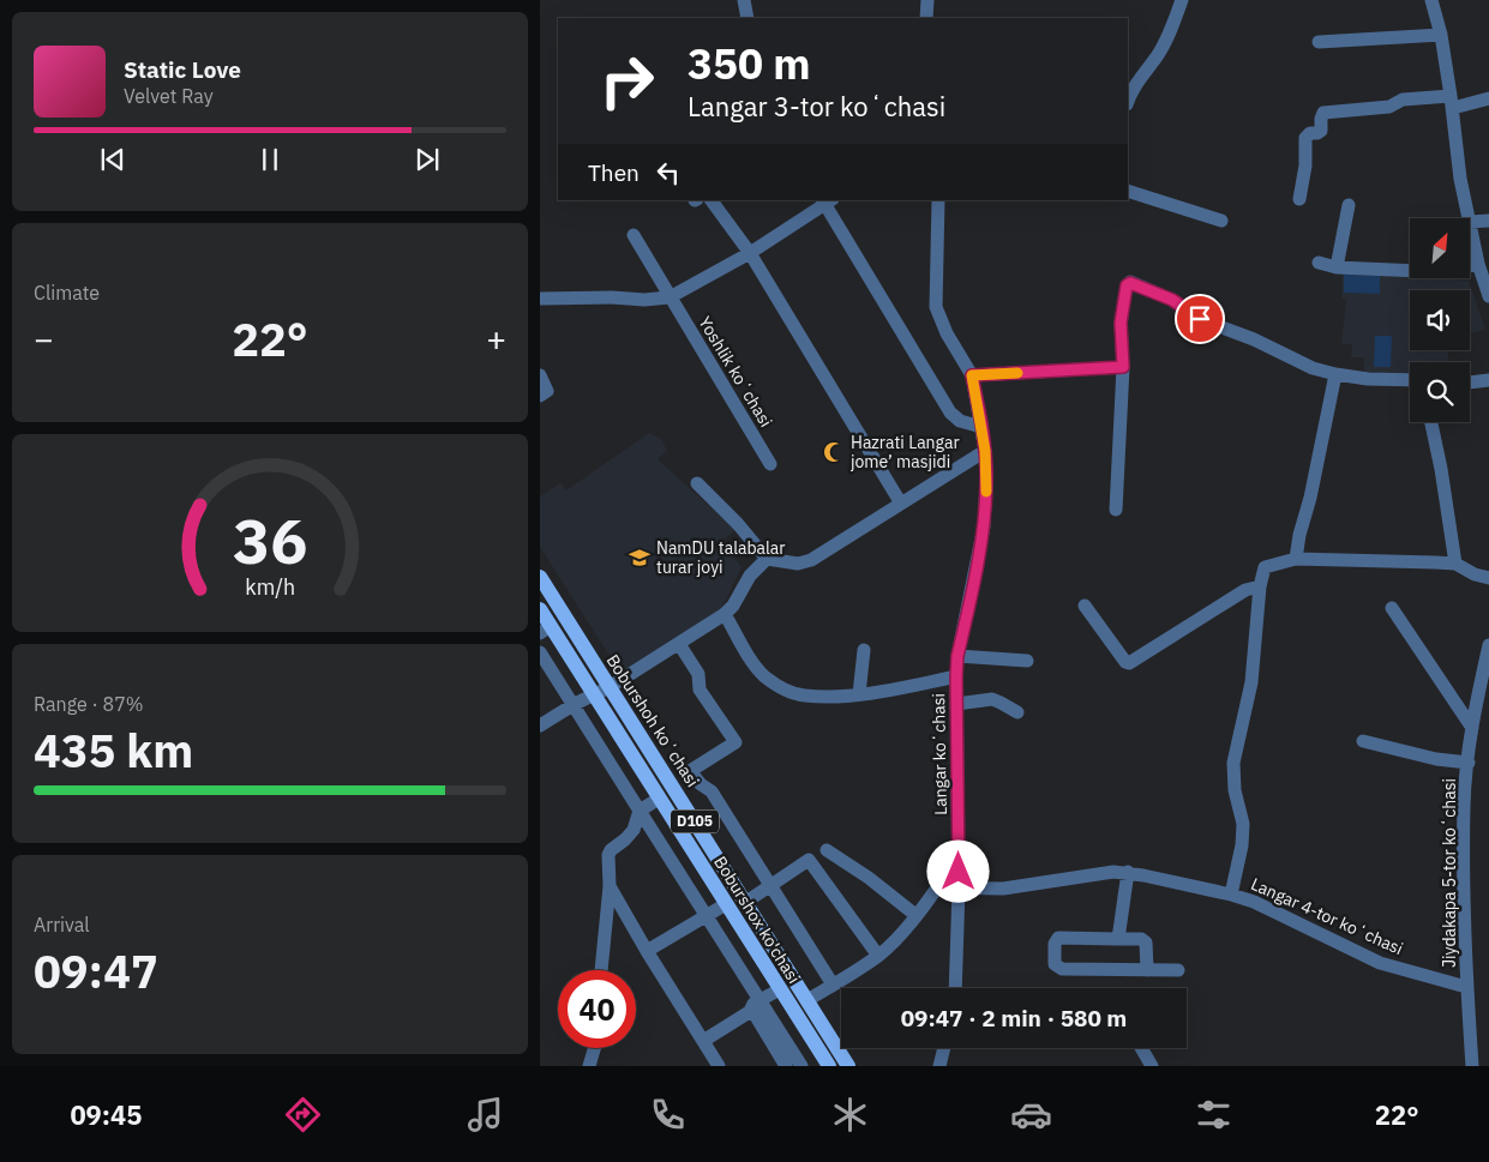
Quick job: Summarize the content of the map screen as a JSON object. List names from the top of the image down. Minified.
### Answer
{"streets":{"main road":["Boburshoh koʻchasi","D105","Boburshox ko'chasi"],"street":["Yoshlik koʻchasi","Langar koʻchasi","Jiydakapa 5-tor koʻchasi","Langar 4-tor koʻchasi"]},"crossings":[["Langar koʻchasi","Langar 4-tor koʻchasi"],["Jiydakapa 5-tor koʻchasi","Langar 4-tor koʻchasi"]],"places":{"mosque":["Hazrati Langar jome’ masjidi"],"school or university":["NamDU talabalar turar joyi"]},"north":"top right","page":{"turn":["350 m","Langar 3-tor koʻchasi"],"song":["Static Love","Velvet Ray"],"then":"Then","tile":["Climate",["Range · 87%","435 km"],["Arrival","09:47"]],"heat":["−","22°","+"],"limit":"40","trip":"09:47 · 2 min · 580 m","tabs":["09:45","22°"],"gauge":["36","km/h"]}}
